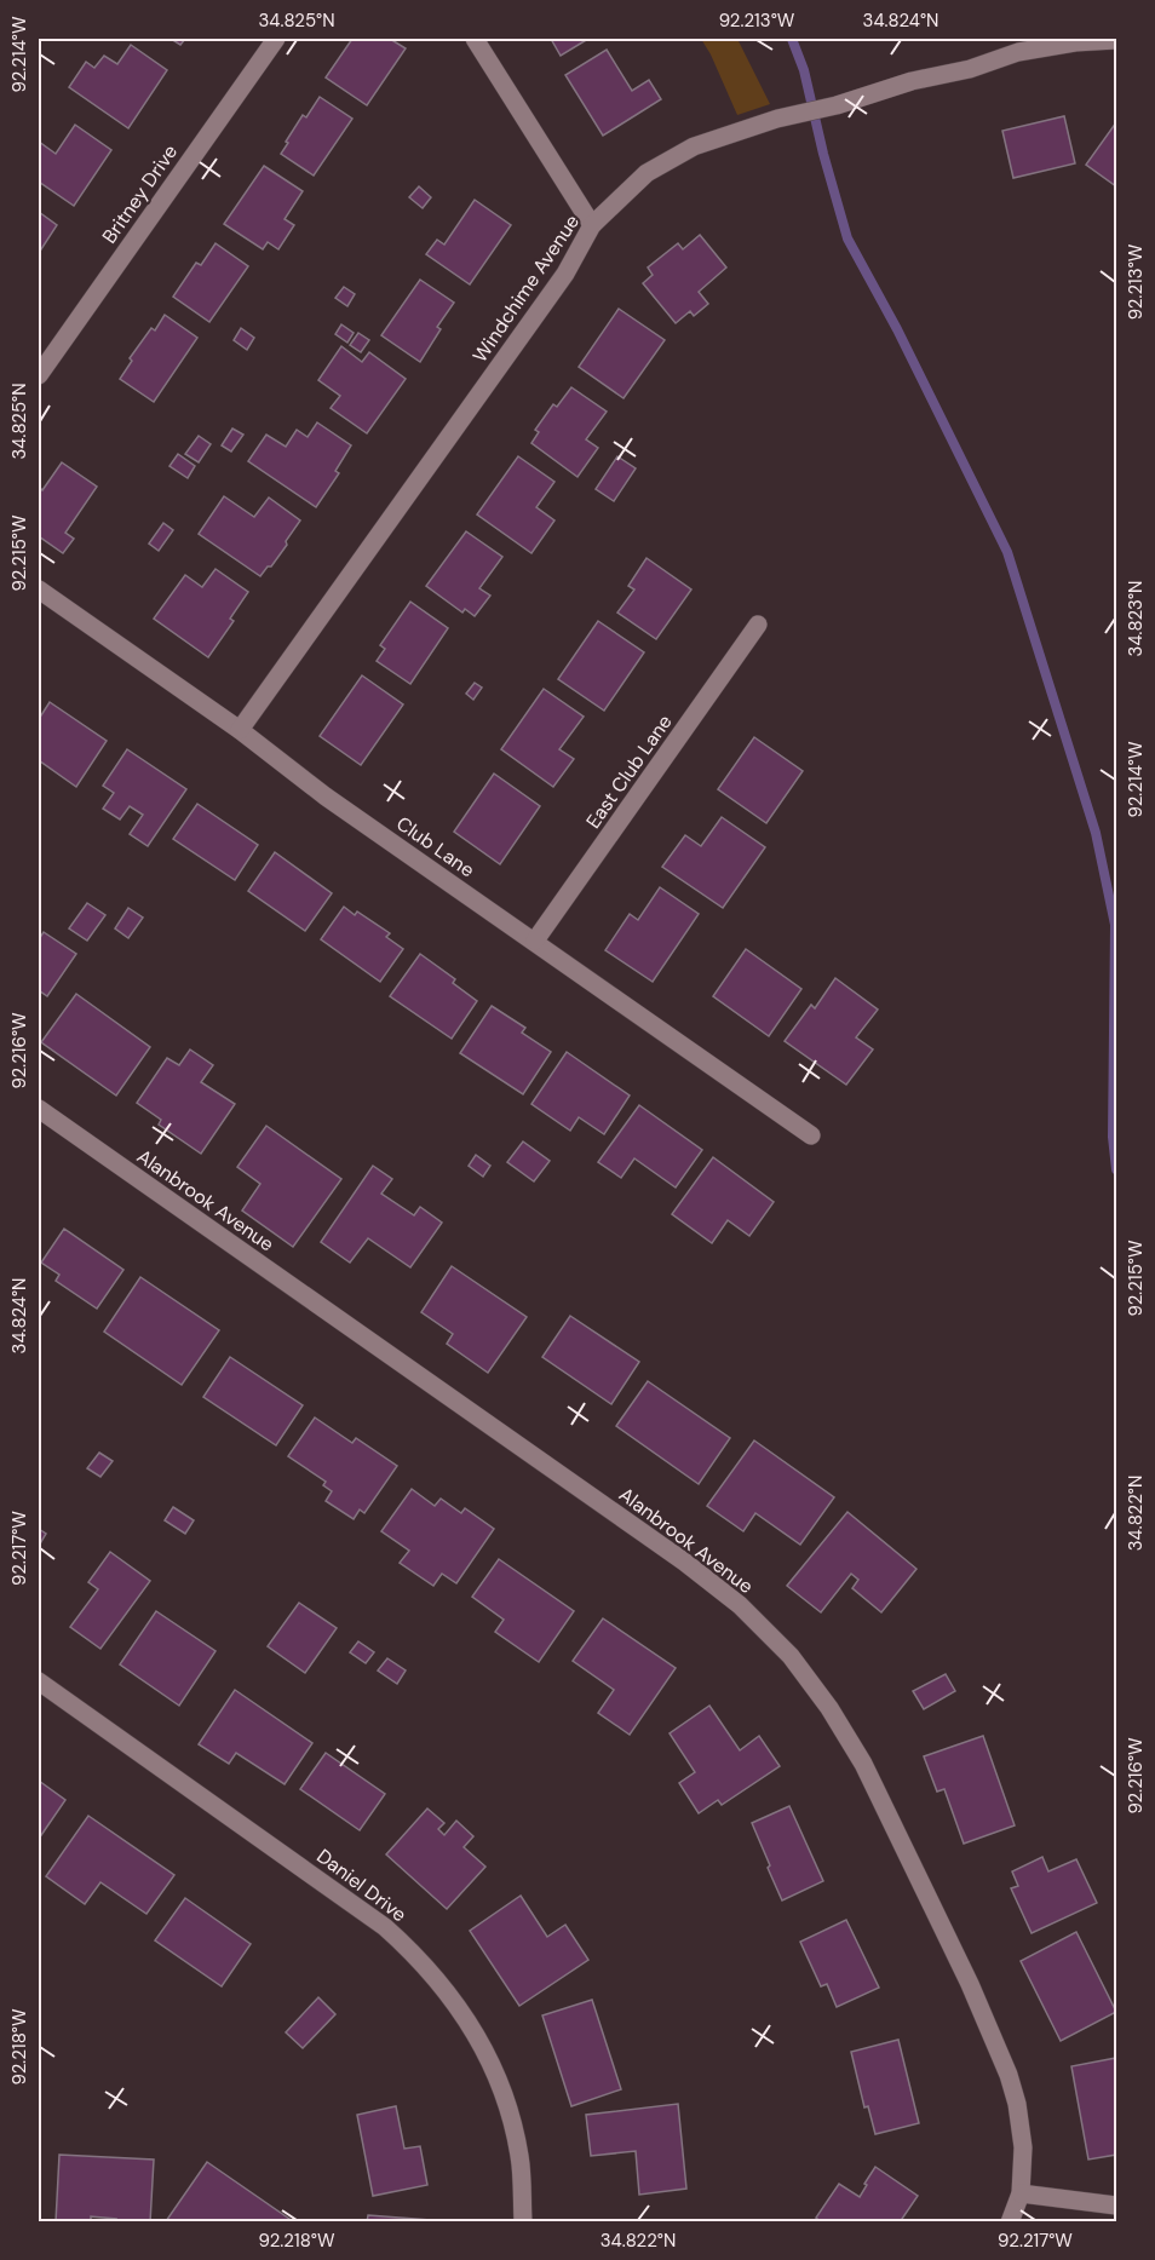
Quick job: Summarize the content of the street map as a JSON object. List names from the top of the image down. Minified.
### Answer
{"streets":{"street":["Britney Drive","Windchime Avenue","East Club Lane","Club Lane","Alanbrook Avenue","Daniel Drive"]},"crossings":[["Windchime Avenue","Club Lane"],["East Club Lane","Club Lane"]],"coordinates":["34.825°N","92.213°W","34.824°N","92.214°W","92.215°W","34.823°N","92.216°W","34.822°N","92.217°W","92.218°W"]}
